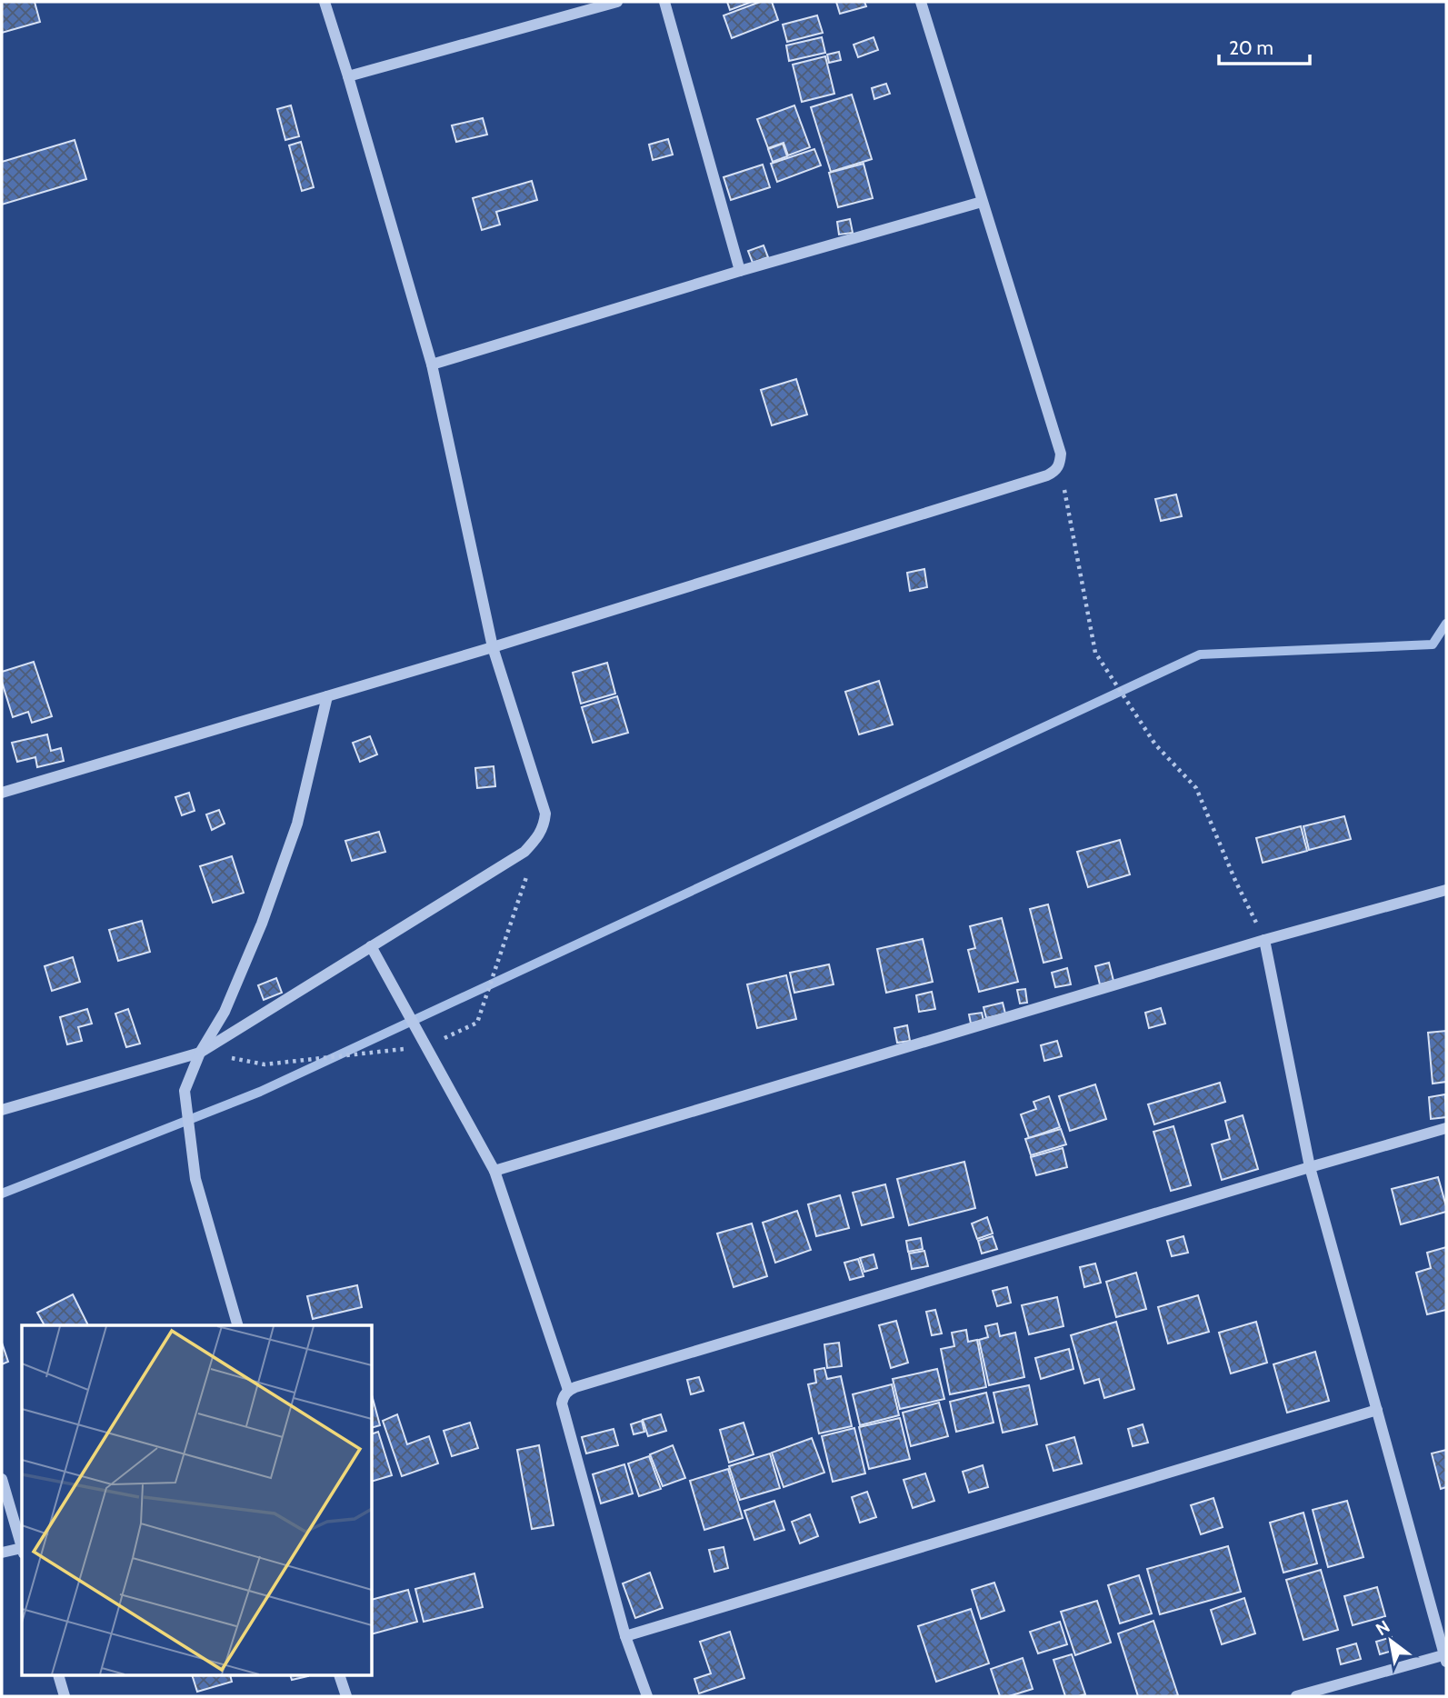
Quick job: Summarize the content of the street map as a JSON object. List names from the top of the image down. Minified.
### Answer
{"scale_bar":"20 m","north":"top left"}
